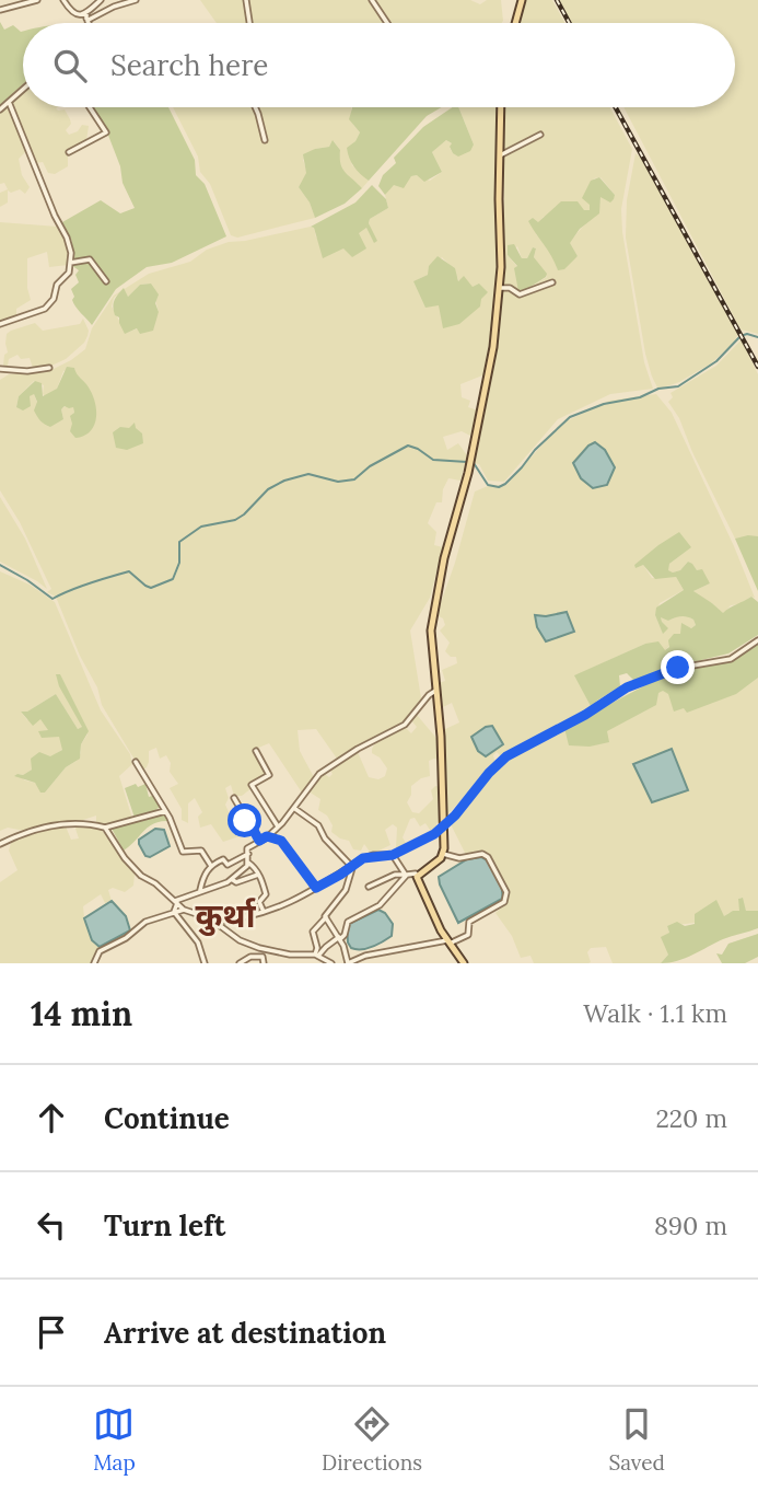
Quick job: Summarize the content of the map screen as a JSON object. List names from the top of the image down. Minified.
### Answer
{"districts":["कुर्था"],"page":{"search":"Search here","heading":["14 min","Walk · 1.1 km"],"list":[["Continue","220 m"],["Turn left","890 m"],"Arrive at destination"],"nav":["Map","Directions","Saved"]}}
